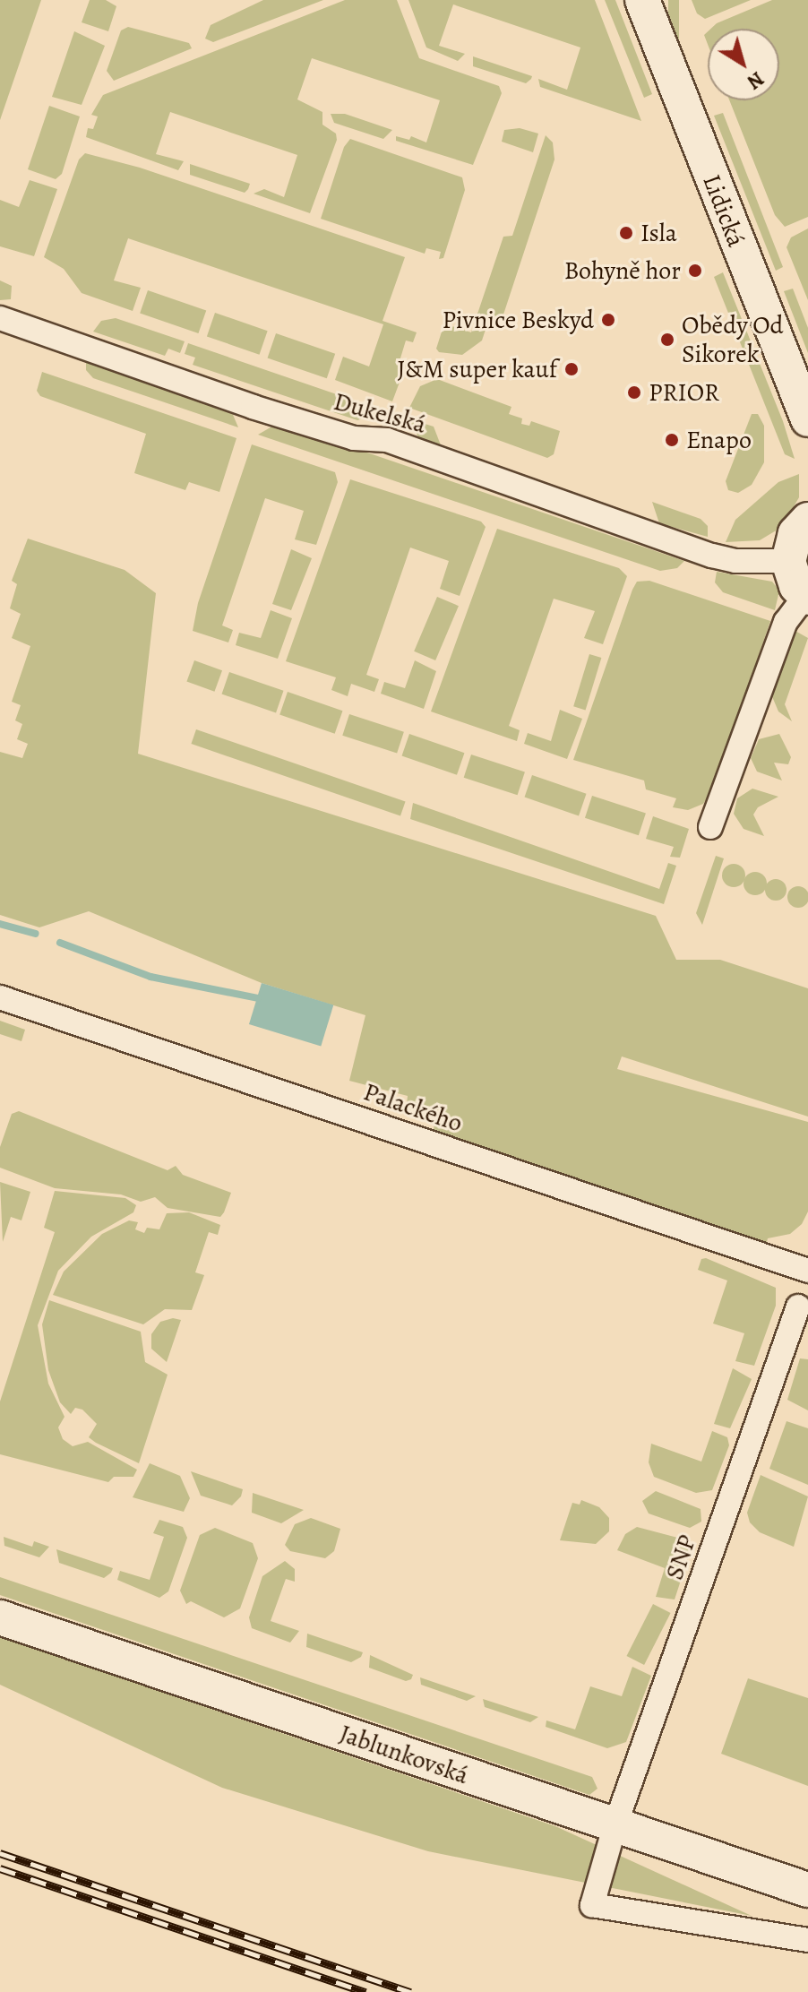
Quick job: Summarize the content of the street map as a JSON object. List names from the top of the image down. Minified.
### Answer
{"streets":{"main road":["Lidická","Jablunkovská"],"street":["Dukelská","Palackého","SNP"]},"crossings":[["SNP","Jablunkovská"]],"places":["Isla","Bohyně hor","Pivnice Beskyd","Obědy Od Sikorek","J&M super kauf","PRIOR","Enapo"],"north":"bottom right"}
